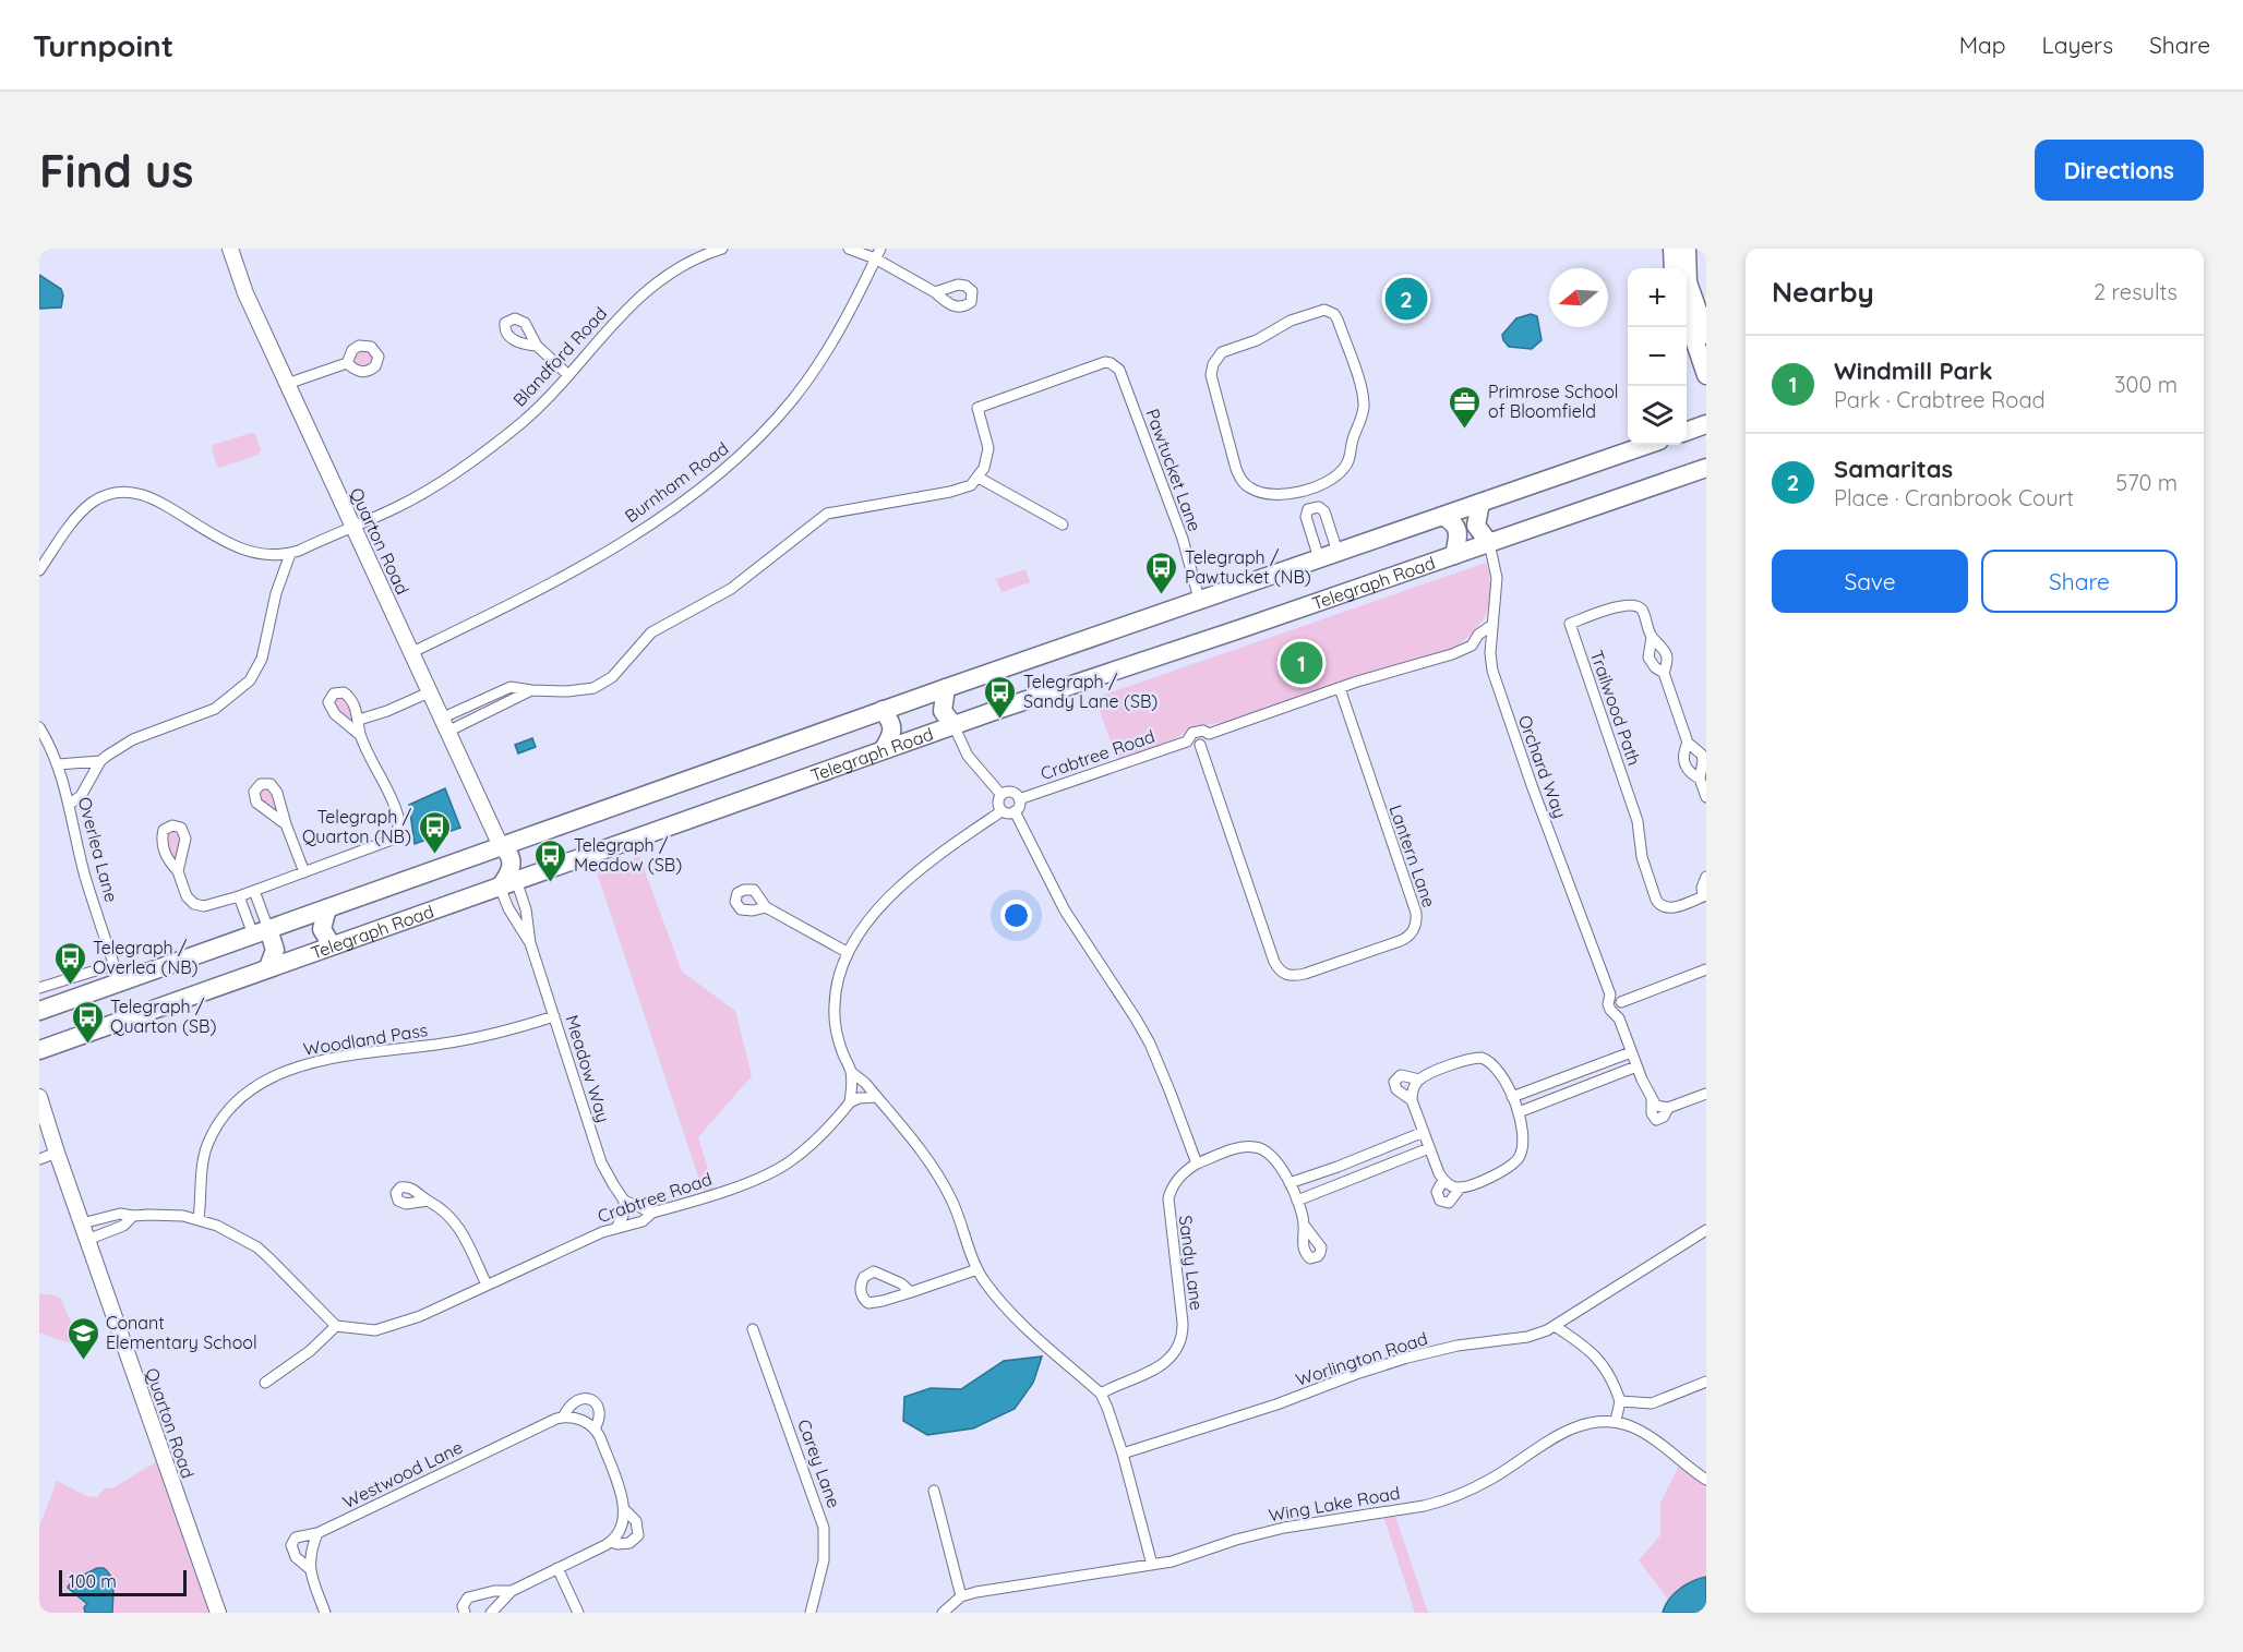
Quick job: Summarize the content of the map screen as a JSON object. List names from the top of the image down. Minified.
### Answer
{"streets":{"highway":["Telegraph Road"],"street":["Blandford Road","Pawtucket Lane","Burnham Road","Quarton Road","Trailwood Path","Crabtree Road","Orchard Way","Overlea Lane","Lantern Lane","Woodland Pass","Meadow Way","Sandy Lane","Worlington Road","Carey Lane","Westwood Lane","Wing Lake Road"]},"crossings":[["Blandford Road","Quarton Road"],["Pawtucket Lane","Telegraph Road"],["Burnham Road","Quarton Road"],["Quarton Road","Telegraph Road"],["Telegraph Road","Orchard Way"],["Telegraph Road","Overlea Lane"],["Telegraph Road","Meadow Way"],["Crabtree Road","Orchard Way"],["Crabtree Road","Lantern Lane"],["Woodland Pass","Meadow Way"]],"places":{"office":["Primrose School of Bloomfield"],"bus stop":["Telegraph / Pawtucket (NB)","Telegraph / Sandy Lane (SB)","Telegraph / Quarton (NB)","Telegraph / Meadow (SB)","Telegraph / Overlea (NB)","Telegraph / Quarton (SB)"],"school or university":["Conant Elementary School"]},"scale_bar":"100 m","north":"left","page":{"header":"Turnpoint","nav":["Map","Layers","Share"],"buttons":["Directions",["Save","Share"]],"title":"Find us","heading":["Nearby","2 results"],"map_buttons":["+","−"],"pins":["2","1"],"list":[{"mark":"1","name":"Windmill Park","note":"Park · Crabtree Road","value":"300 m"},{"mark":"2","name":"Samaritas","note":"Place · Cranbrook Court","value":"570 m"}],"scale":"100 m"}}
